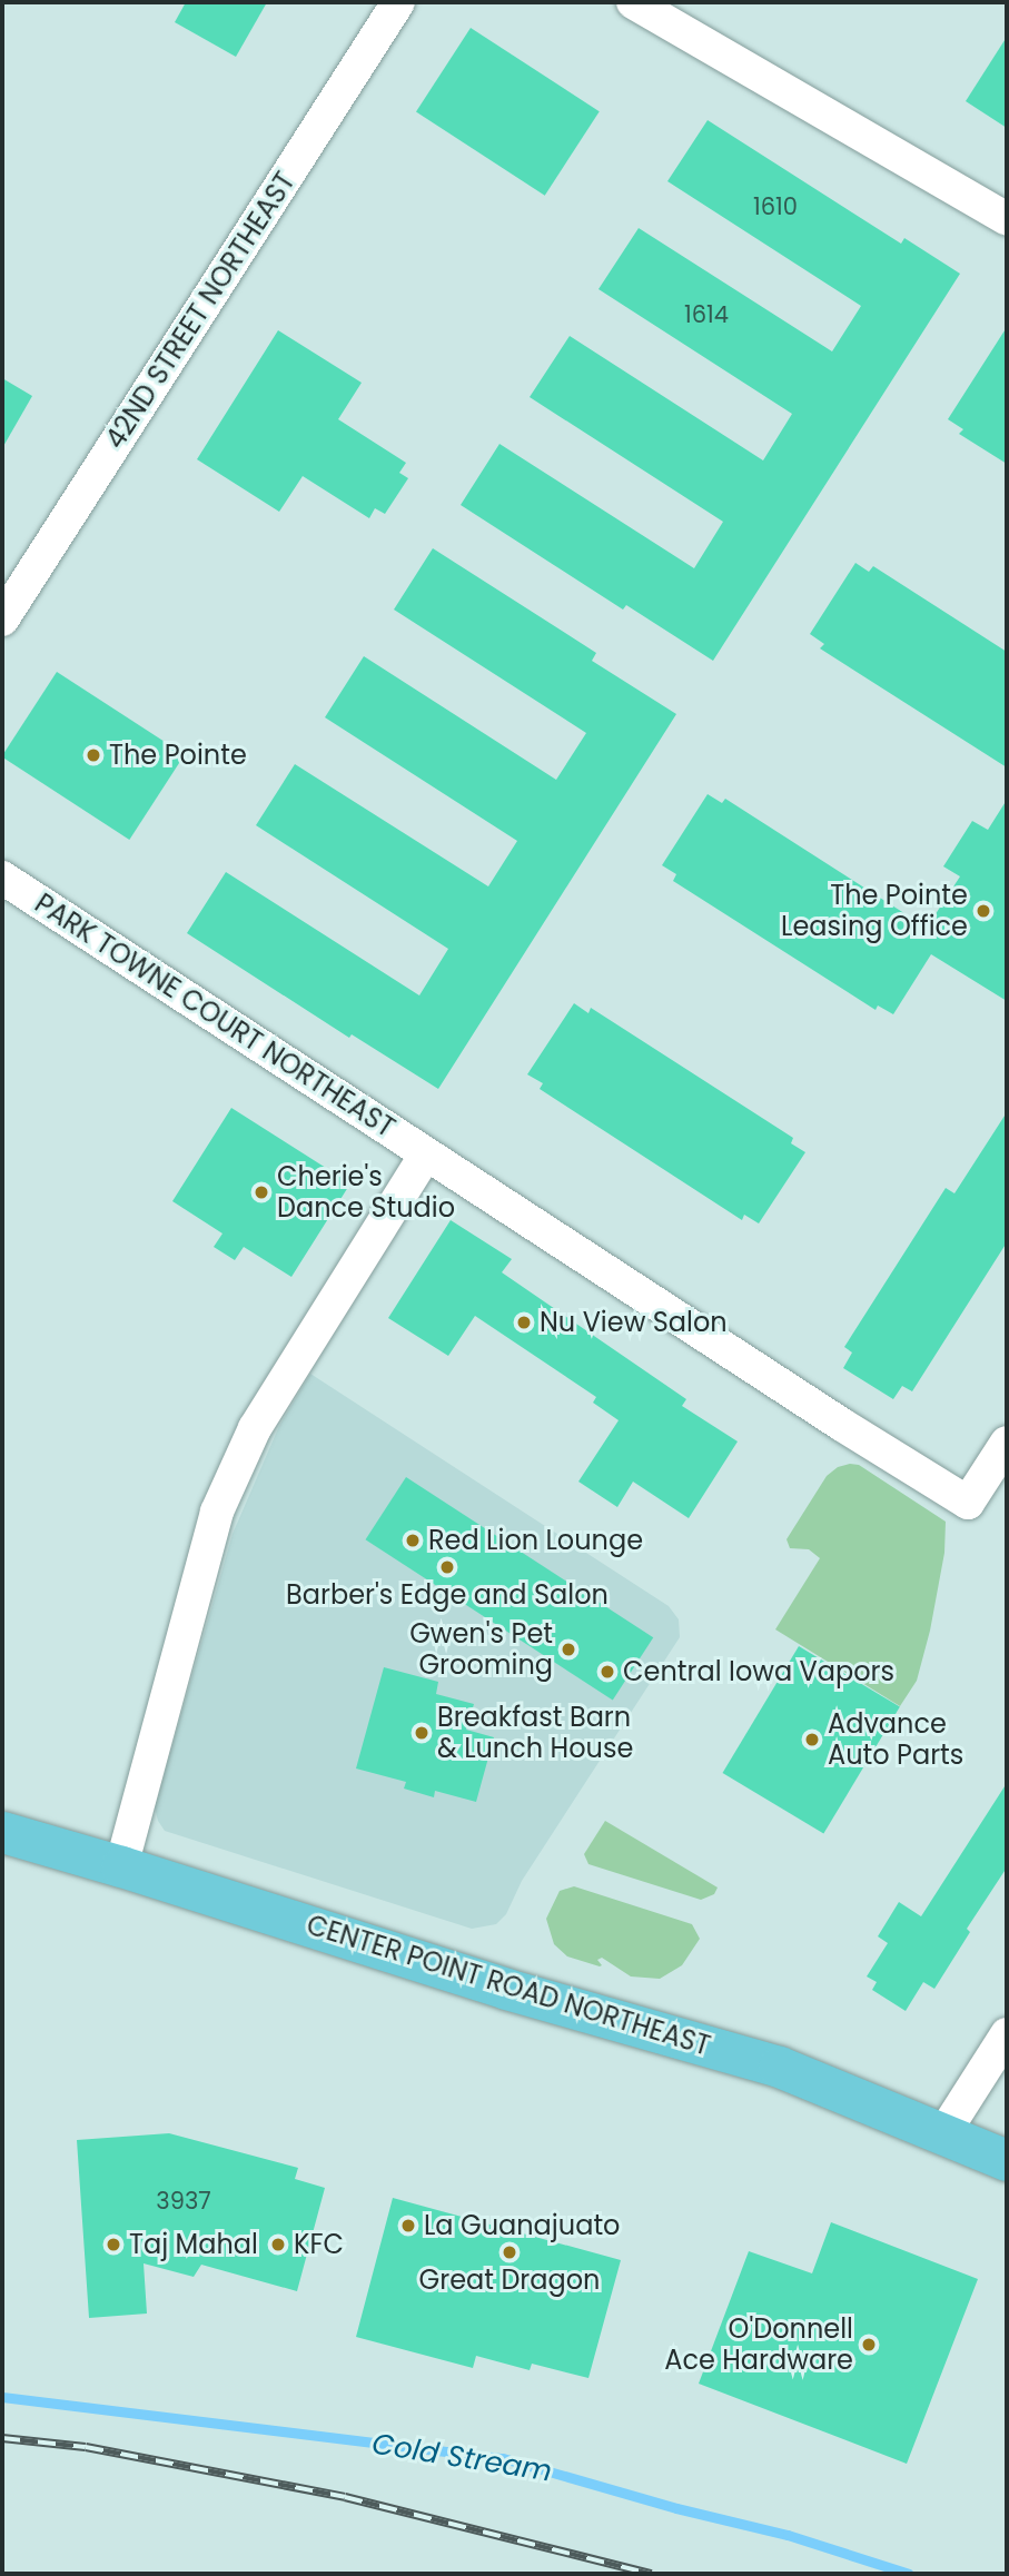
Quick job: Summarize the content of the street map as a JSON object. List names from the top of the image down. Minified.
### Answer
{"streets":{"main road":["CENTER POINT ROAD NORTHEAST"],"street":["42ND STREET NORTHEAST","PARK TOWNE COURT NORTHEAST"]},"water":["Cold Stream"],"places":["The Pointe","The Pointe Leasing Office","Cherie's Dance Studio","Nu View Salon","Red Lion Lounge","Barber's Edge and Salon","Gwen's Pet Grooming","Central Iowa Vapors","Breakfast Barn & Lunch House","Advance Auto Parts","La Guanajuato","Taj Mahal","KFC","Great Dragon","O'Donnell Ace Hardware"],"house_numbers":["1610","1614","3937"]}
